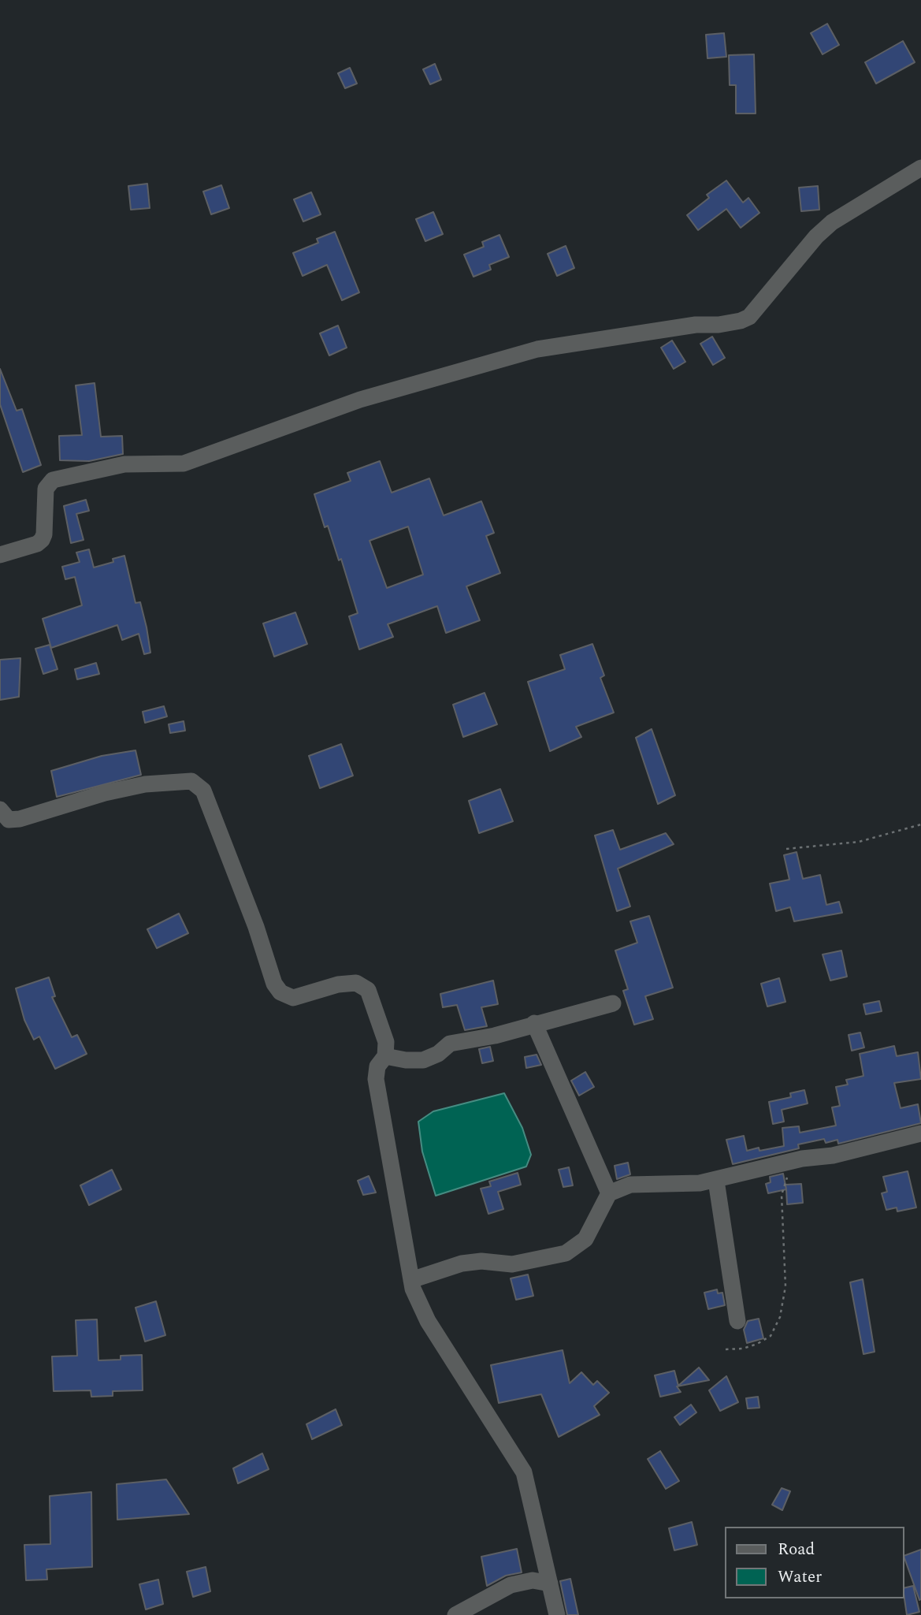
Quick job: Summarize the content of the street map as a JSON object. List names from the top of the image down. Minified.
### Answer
{"legend":["Road","Water"]}
